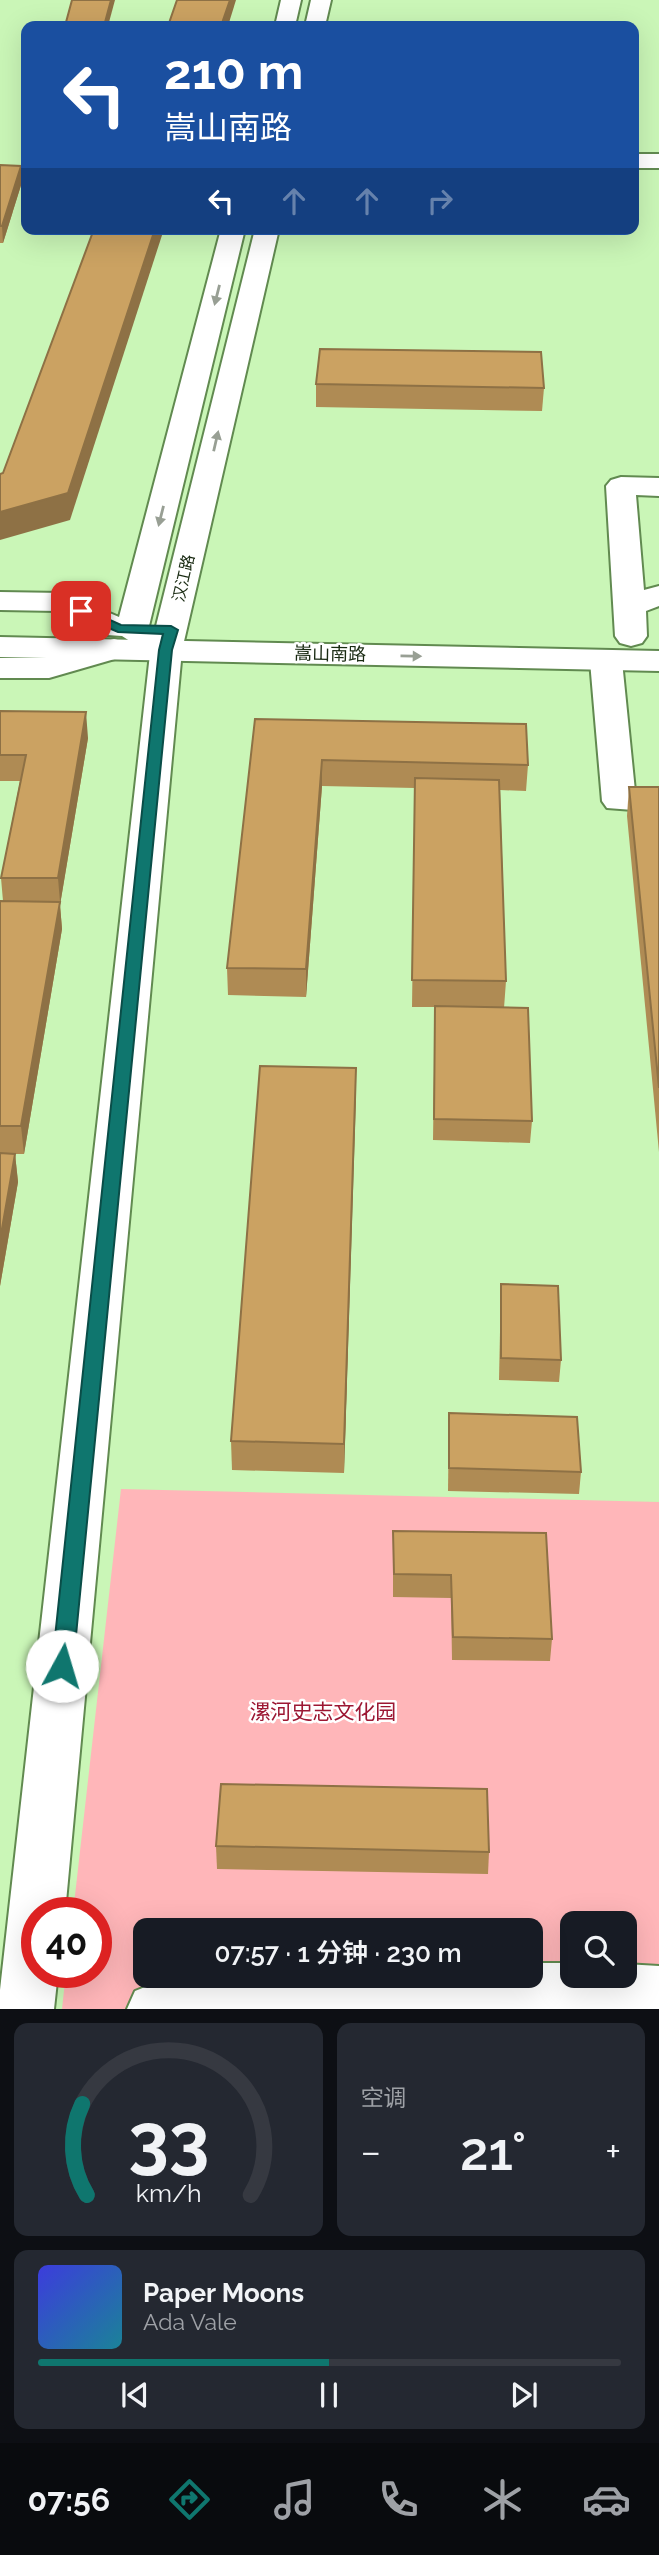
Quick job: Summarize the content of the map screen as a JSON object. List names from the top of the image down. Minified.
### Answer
{"streets":{"street":["汉江路","嵩山南路"]},"crossings":[["汉江路","嵩山南路"]],"parks":["漯河史志文化园"],"page":{"turn":["210 m","嵩山南路"],"limit":"40","trip":"07:57 · 1 分钟 · 230 m","tile":"空调","heat":["−","21°","+"],"song":["Paper Moons","Ada Vale"],"tabs":"07:56","gauge":["33","km/h"]}}
